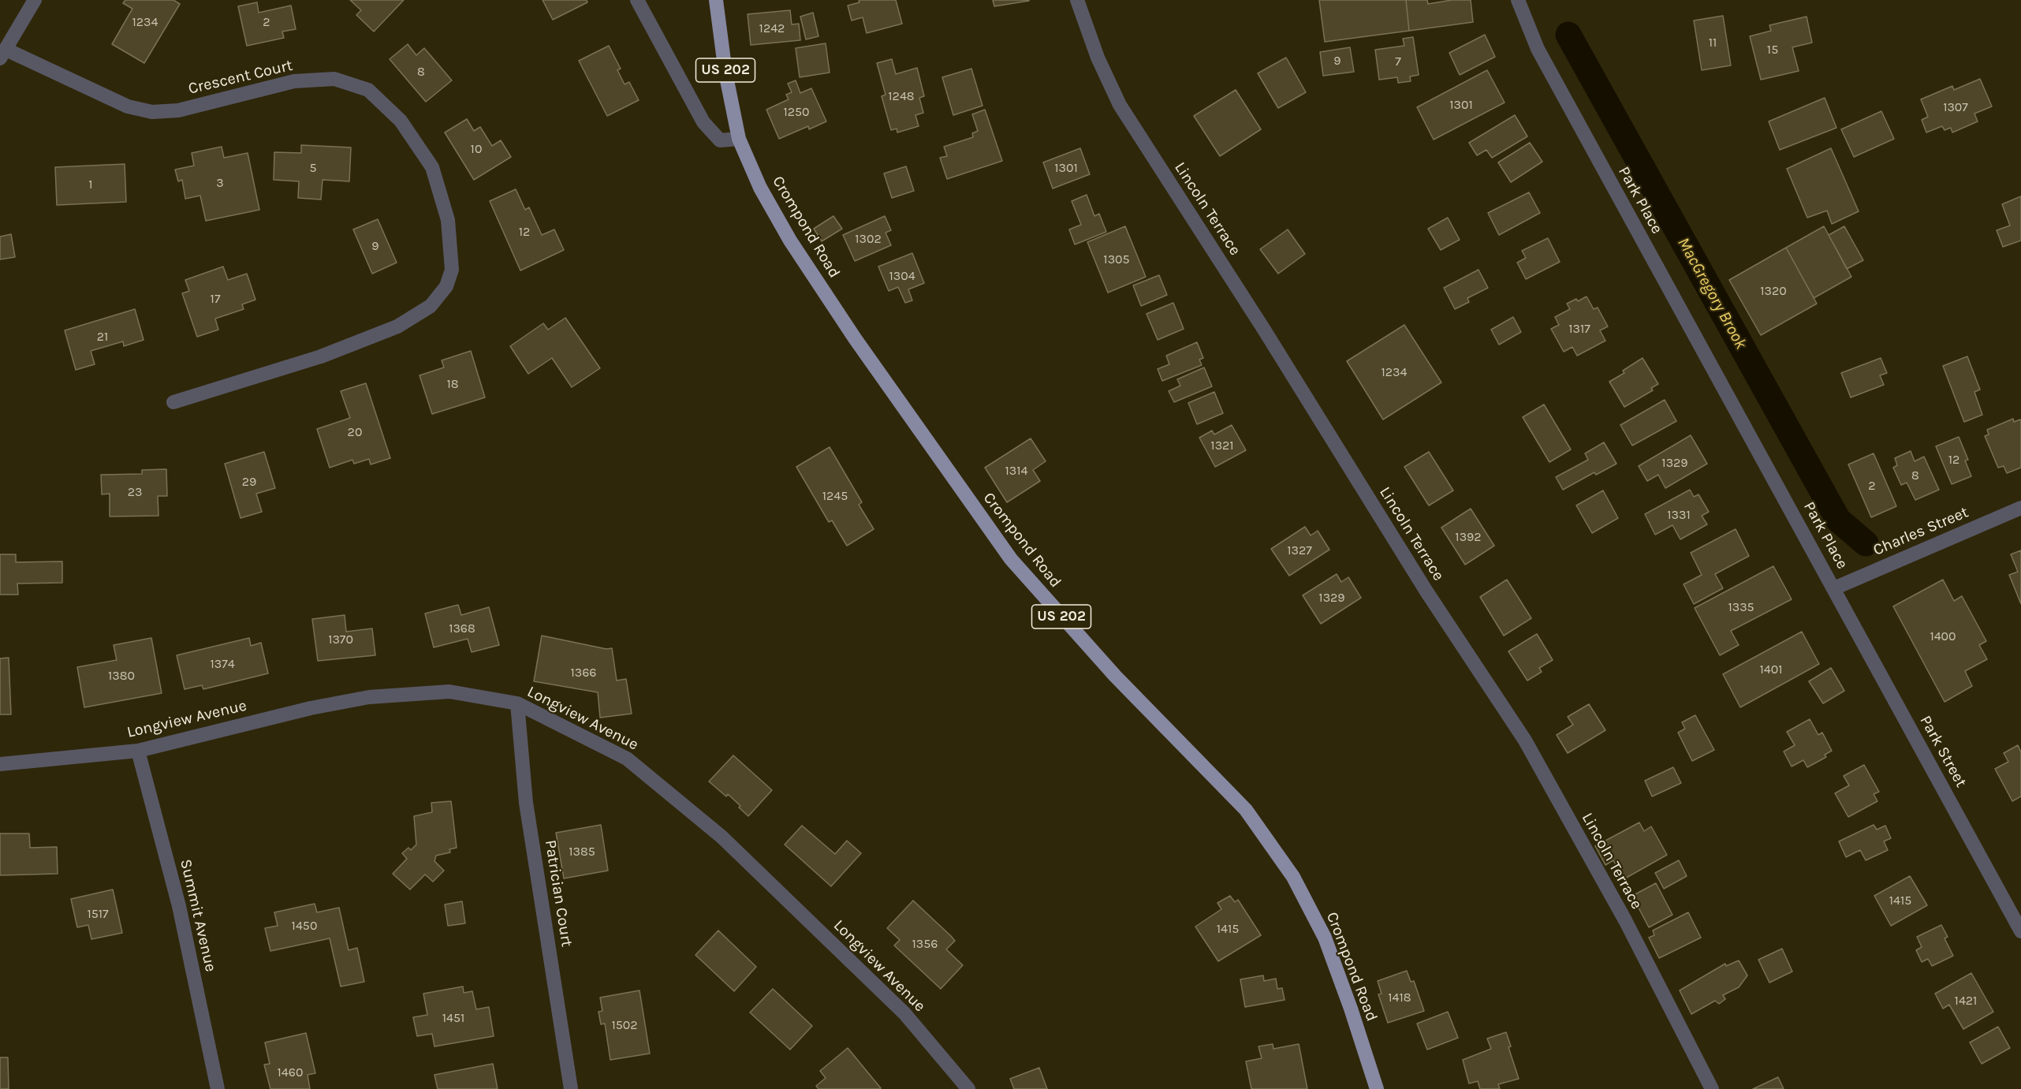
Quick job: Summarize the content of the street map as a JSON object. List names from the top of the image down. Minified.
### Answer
{"streets":{"main road":["US 202","Crompond Road"],"street":["Crescent Court","Park Place","Lincoln Terrace","Charles Street","Longview Avenue","Park Street","Patrician Court","Summit Avenue"]},"crossings":[["Park Place","Charles Street"],["Park Place","Park Street"],["Charles Street","Park Street"],["Longview Avenue","Patrician Court"],["Longview Avenue","Summit Avenue"]],"water":["MacGregory Brook"],"house_numbers":["1234","2","1242","11","15","9","7","8","1248","1301","1307","1250","10","5","1301","3","1","12","1302","9","1305","1304","1320","17","1317","21","1234","18","20","1321","12","1329","1314","8","29","2","23","1245","1331","1392","1327","1329","1335","1368","1400","1370","1374","1401","1366","1380","1385","1415","1517","1450","1415","1356","1418","1421","1451","1502","1460"]}
